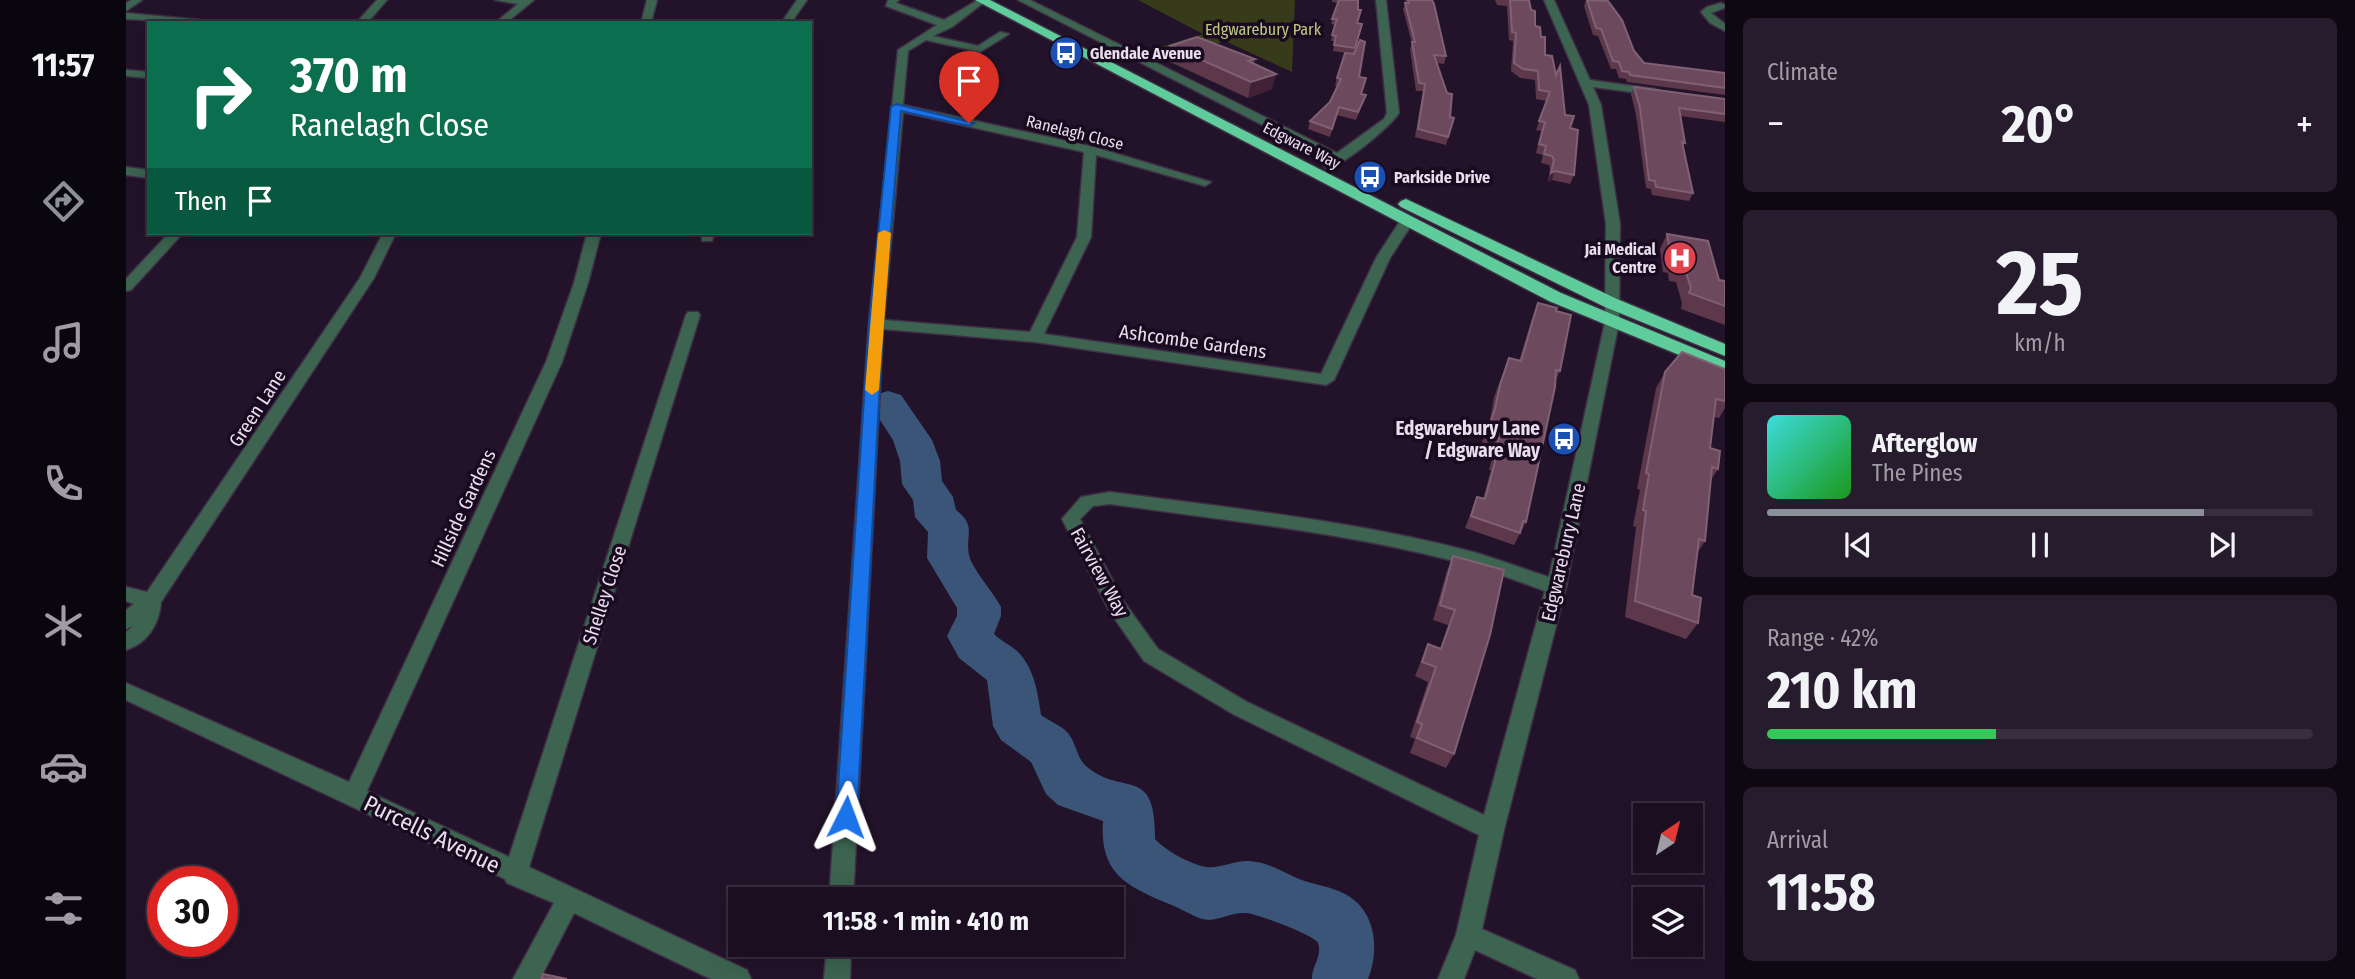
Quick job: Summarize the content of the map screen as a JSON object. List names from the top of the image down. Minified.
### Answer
{"streets":{"highway":["Edgware Way"],"street":["Ranelagh Close","Ashcombe Gardens","Green Lane","Hillside Gardens","Edgwarebury Lane","Fairview Way","Shelley Close","Purcells Avenue"]},"crossings":[["Edgware Way","Ashcombe Gardens"],["Edgware Way","Edgwarebury Lane"],["Hillside Gardens","Purcells Avenue"],["Edgwarebury Lane","Fairview Way"],["Shelley Close","Purcells Avenue"]],"parks":["Edgwarebury Park"],"places":{"bus stop":["Glendale Avenue","Parkside Drive","Edgwarebury Lane / Edgware Way"],"hospital":["Jai Medical Centre"]},"north":"top right","page":{"tabs":"11:57","tile":["Climate",["25","km/h"],["Range · 42%","210 km"],["Arrival","11:58"]],"turn":["370 m","Ranelagh Close"],"heat":["−","20°","+"],"then":"Then","song":["Afterglow","The Pines"],"limit":"30","trip":"11:58 · 1 min · 410 m"}}
